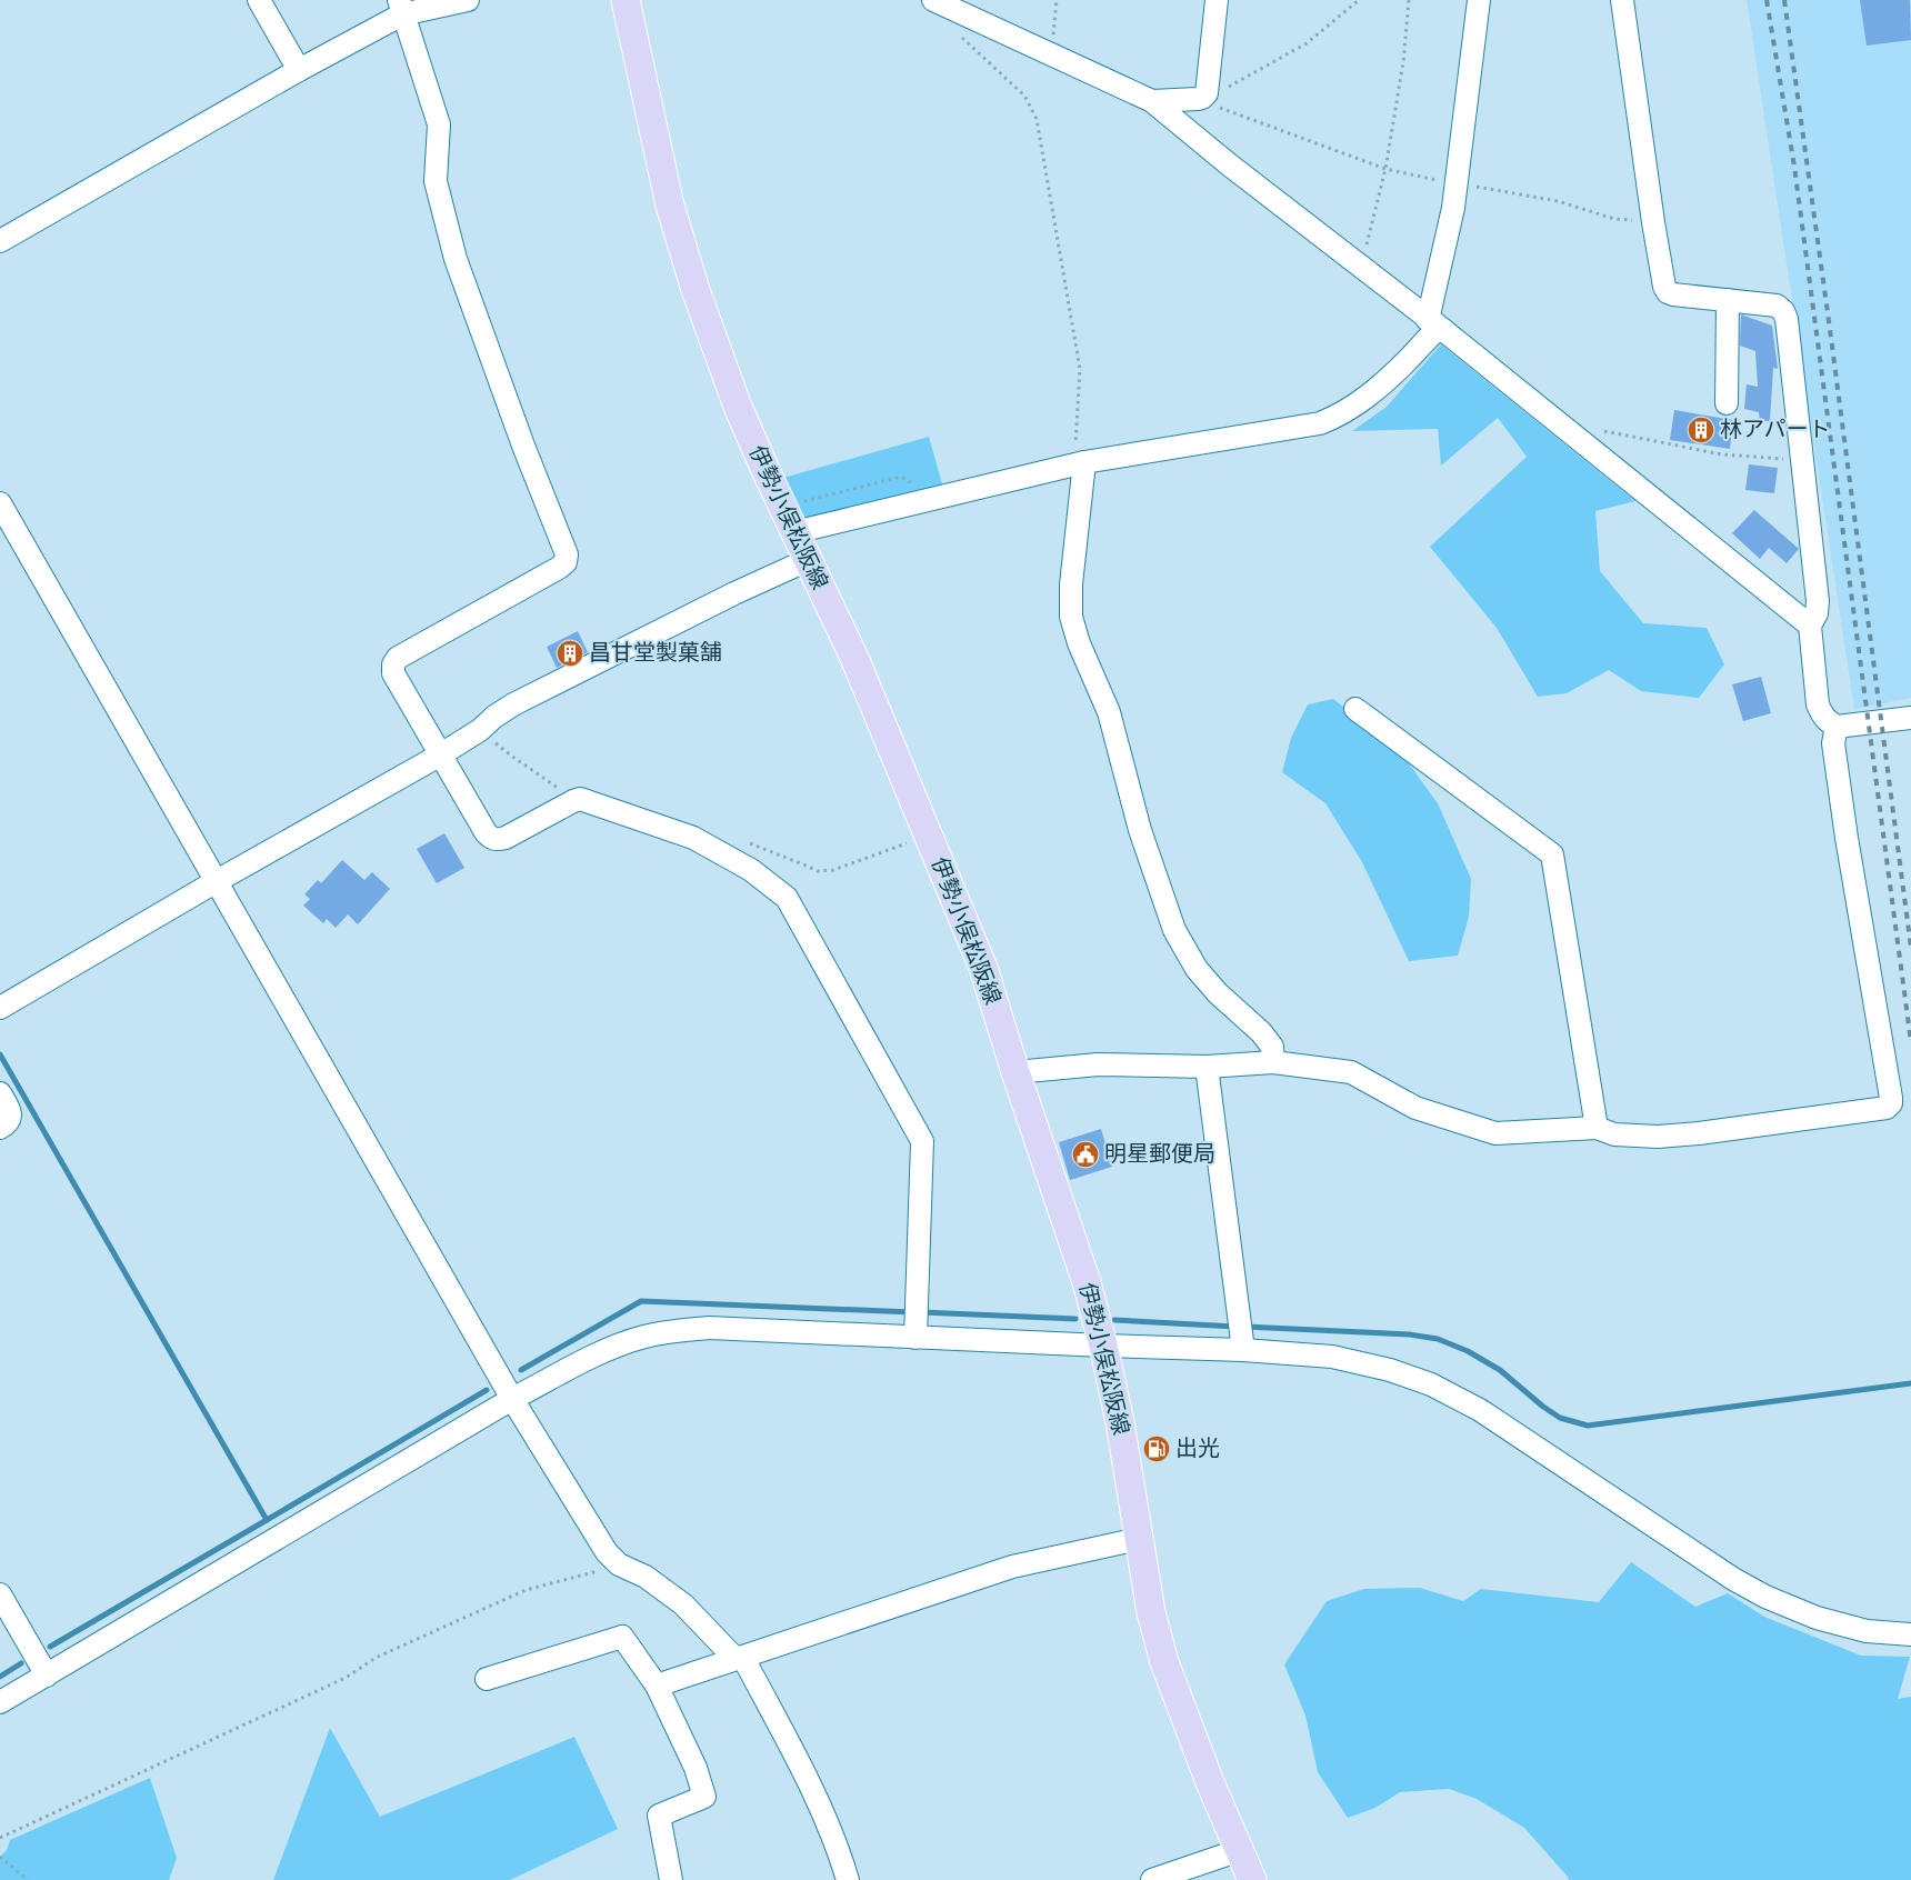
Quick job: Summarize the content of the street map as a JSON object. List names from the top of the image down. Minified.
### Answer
{"streets":{"main road":["伊勢小俣松阪線"]},"places":{"building":["林アパート","昌甘堂製菓舗"],"public building":["明星郵便局"],"fuel station":["出光"]}}
